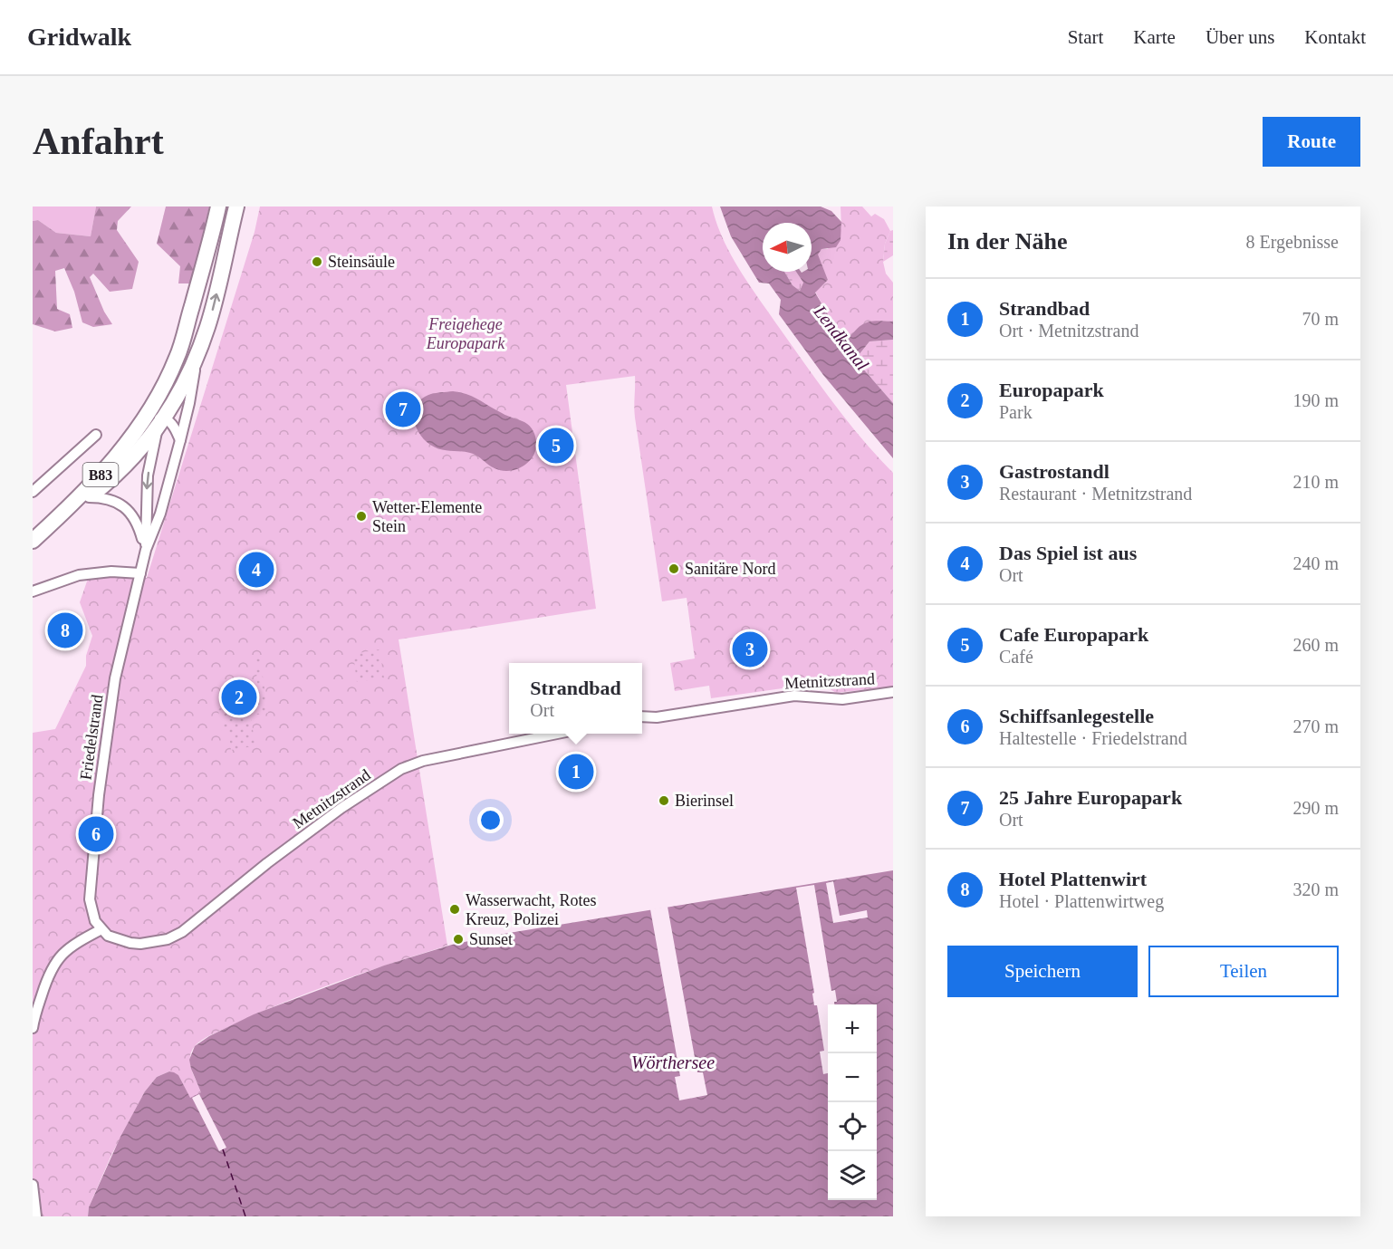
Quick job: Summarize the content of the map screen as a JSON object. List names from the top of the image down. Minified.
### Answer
{"streets":{"main road":["B83"],"street":["Metnitzstrand","Friedelstrand"]},"crossings":[["B83","Friedelstrand"],["Metnitzstrand","Friedelstrand"]],"water":["Lendkanal","Wörthersee"],"parks":["Freigehege Europapark"],"places":["Steinsäule","Wetter-Elemente Stein","Sanitäre Nord","Bierinsel","Wasserwacht, Rotes Kreuz, Polizei","Sunset"],"north":"left","page":{"header":"Gridwalk","nav":["Start","Karte","Über uns","Kontakt"],"buttons":["Route",["Speichern","Teilen"]],"title":"Anfahrt","heading":["In der Nähe","8 Ergebnisse"],"list":[{"mark":"1","name":"Strandbad","note":"Ort · Metnitzstrand","value":"70 m"},{"mark":"2","name":"Europapark","note":"Park","value":"190 m"},{"mark":"3","name":"Gastrostandl","note":"Restaurant · Metnitzstrand","value":"210 m"},{"mark":"4","name":"Das Spiel ist aus","note":"Ort","value":"240 m"},{"mark":"5","name":"Cafe Europapark","note":"Café","value":"260 m"},{"mark":"6","name":"Schiffsanlegestelle","note":"Haltestelle · Friedelstrand","value":"270 m"},{"mark":"7","name":"25 Jahre Europapark","note":"Ort","value":"290 m"},{"mark":"8","name":"Hotel Plattenwirt","note":"Hotel · Plattenwirtweg","value":"320 m"}],"pins":["7","5","4","8","3","2","1","6"],"popup":["Strandbad","Ort"],"map_buttons":["+","−"]}}
